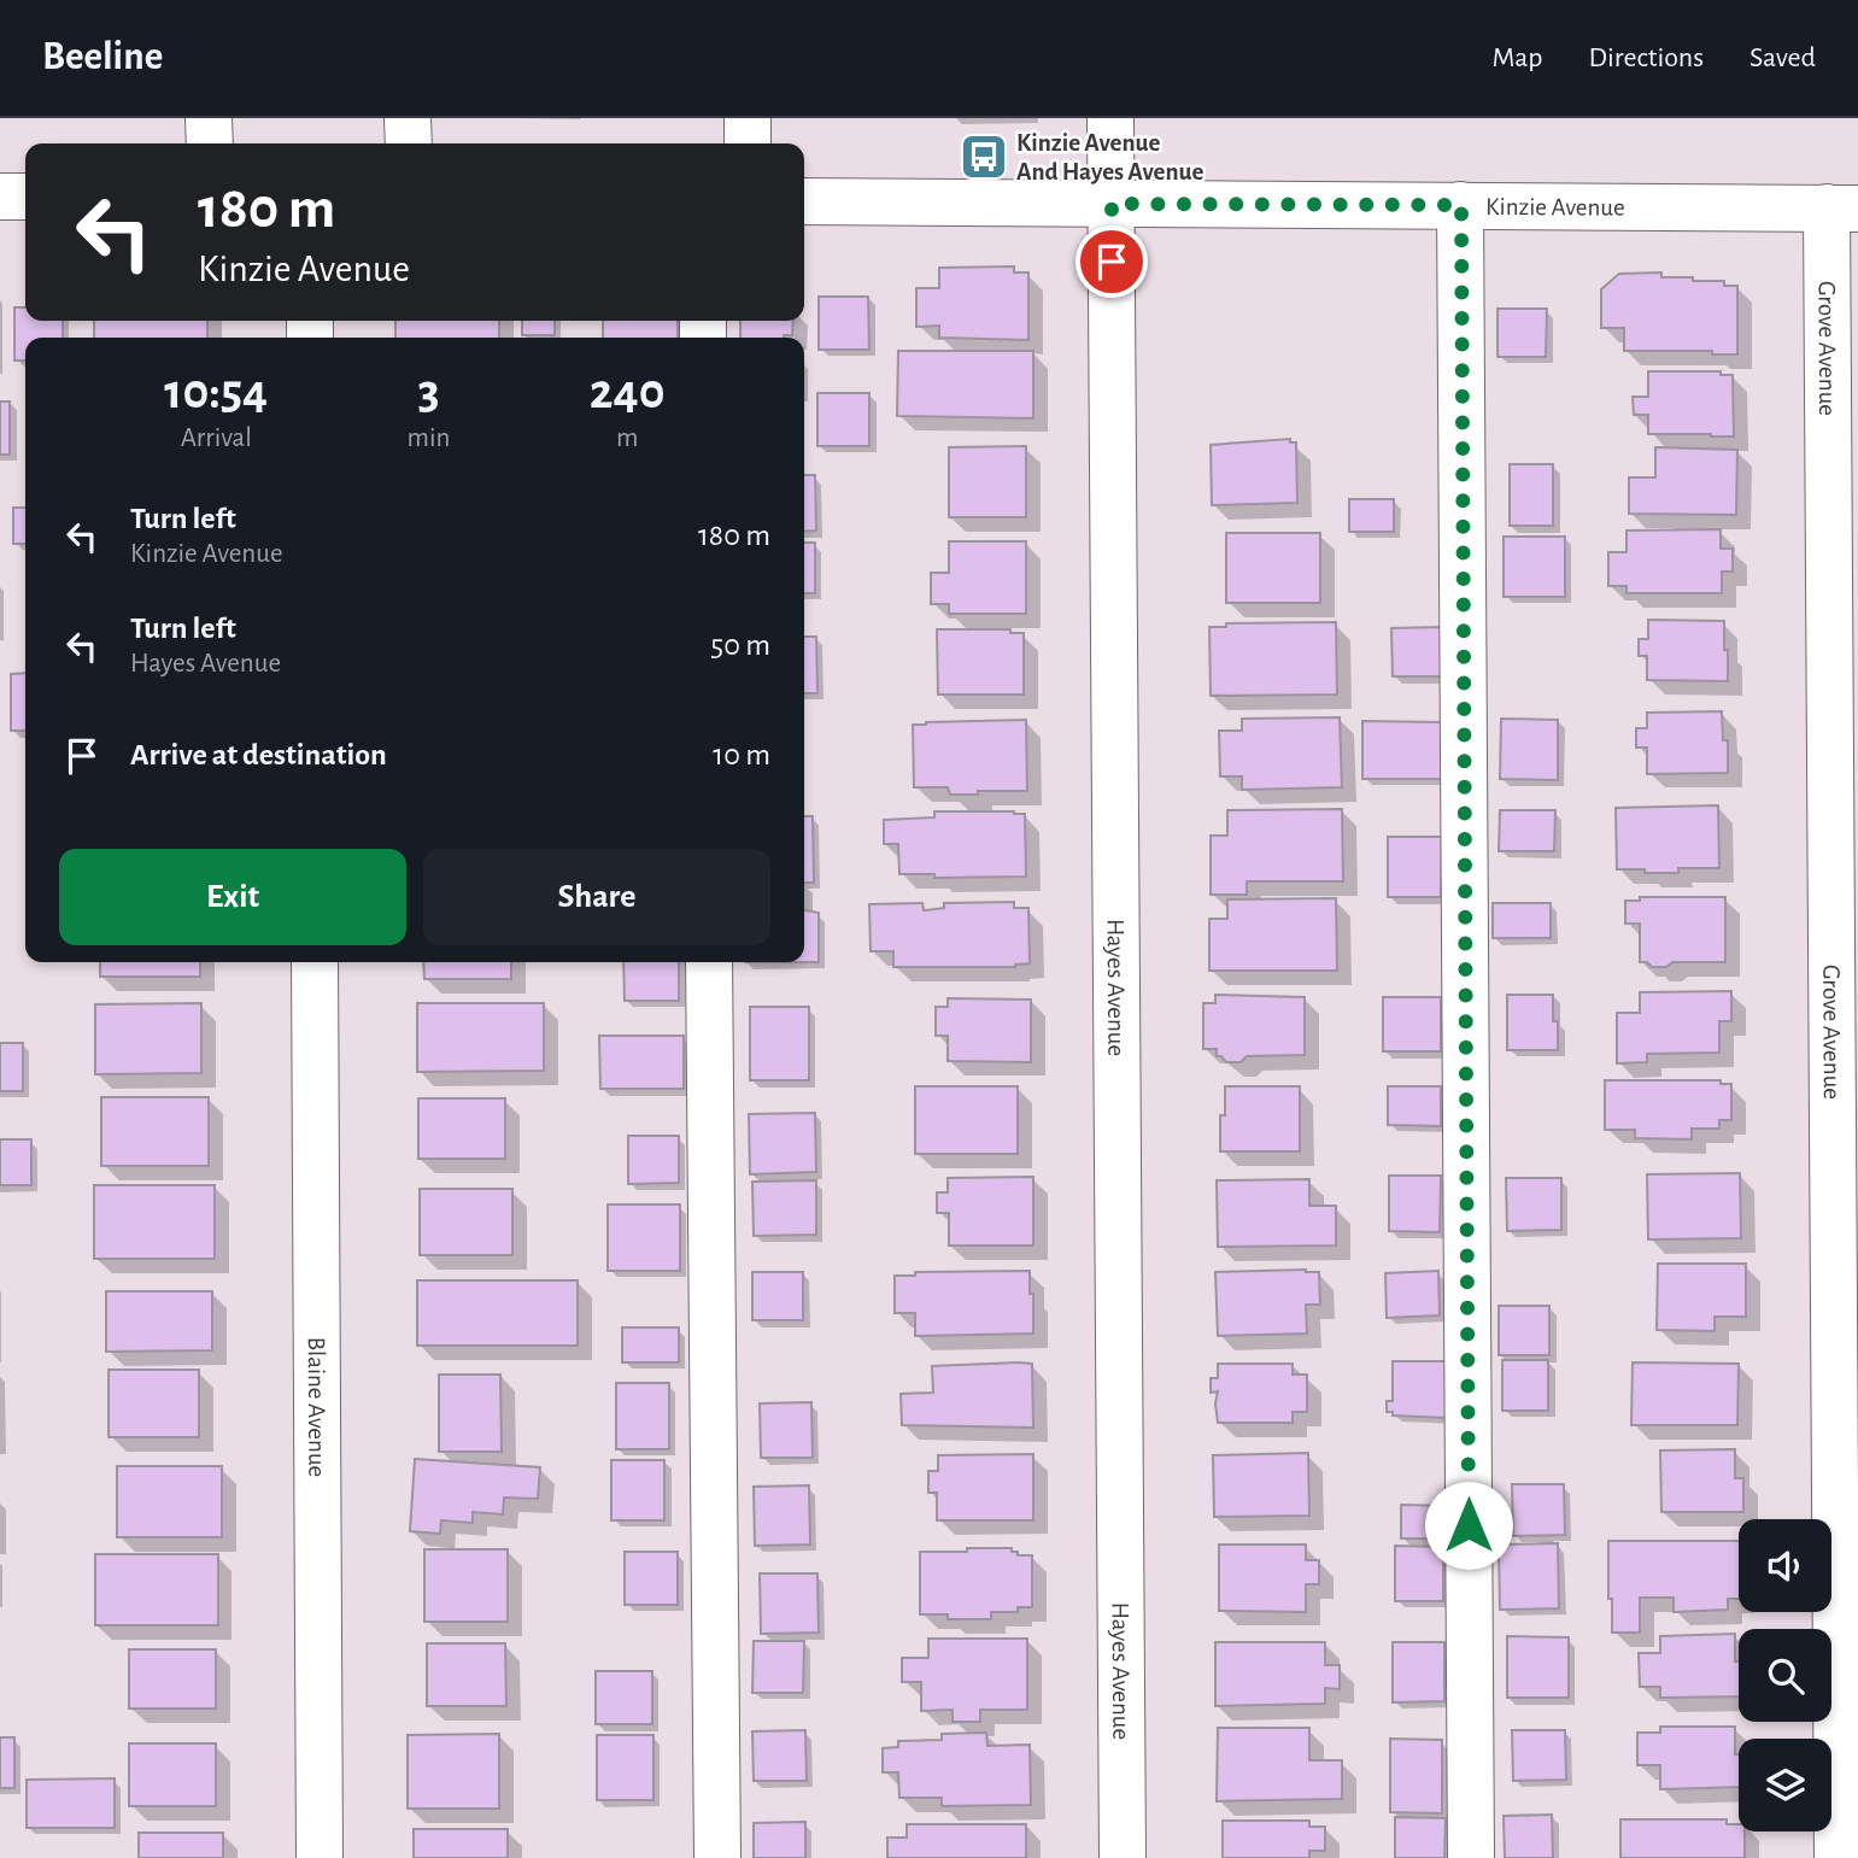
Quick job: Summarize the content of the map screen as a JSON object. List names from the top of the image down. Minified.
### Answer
{"streets":{"street":["Kinzie Avenue","Grove Avenue","Hayes Avenue","Blaine Avenue"]},"crossings":[["Kinzie Avenue","Grove Avenue"],["Kinzie Avenue","Hayes Avenue"]],"places":{"bus stop":["Kinzie Avenue And Hayes Avenue"]},"page":{"header":"Beeline","nav":["Map","Directions","Saved"],"turn":["180 m","Kinzie Avenue"],"eta":["10:54","Arrival","3","min","240","m"],"list":[{"name":"Turn left","note":"Kinzie Avenue","value":"180 m"},{"name":"Turn left","note":"Hayes Avenue","value":"50 m"},{"name":"Arrive at destination","value":"10 m"}],"buttons":["Exit","Share"]}}
